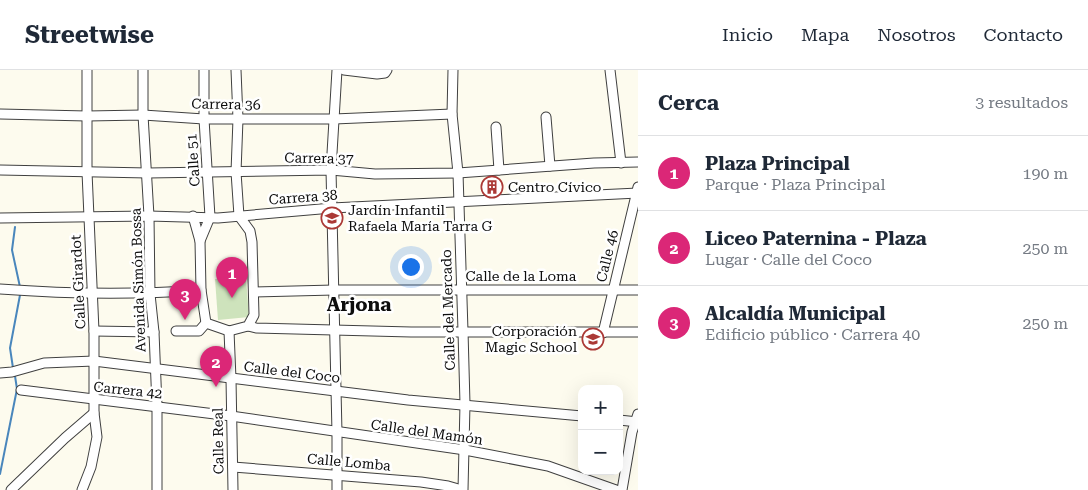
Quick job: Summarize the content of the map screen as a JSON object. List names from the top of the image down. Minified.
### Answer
{"streets":{"street":["Carrera 36","Carrera 37","Calle 51","Carrera 38","Calle 46","Calle de la Loma","Avenida Simón Bossa","Calle Girardot","Calle del Mercado","Calle del Coco","Carrera 42","Calle del Mamón","Calle Real","Calle Lomba"]},"crossings":[["Carrera 36","Calle 51"],["Carrera 36","Avenida Simón Bossa"],["Carrera 36","Calle Girardot"],["Carrera 36","Calle del Mercado"],["Carrera 37","Calle 51"],["Carrera 37","Avenida Simón Bossa"],["Carrera 37","Calle Girardot"],["Carrera 37","Calle del Mercado"],["Calle 51","Carrera 38"],["Carrera 38","Calle 46"],["Carrera 38","Avenida Simón Bossa"],["Carrera 38","Calle Girardot"],["Carrera 38","Calle del Mercado"],["Calle 46","Calle de la Loma"],["Calle de la Loma","Calle del Mercado"],["Avenida Simón Bossa","Calle del Coco"],["Avenida Simón Bossa","Carrera 42"],["Calle Girardot","Calle del Coco"],["Calle Girardot","Carrera 42"],["Calle del Mercado","Calle del Coco"],["Calle del Mercado","Calle del Mamón"],["Calle del Mercado","Calle Lomba"],["Calle del Coco","Calle Real"],["Carrera 42","Calle del Mamón"],["Carrera 42","Calle Real"],["Calle del Mamón","Calle Real"],["Calle Real","Calle Lomba"]],"districts":["Arjona"],"places":{"building":["Centro Cívico"],"school or university":["Jardín Infantil Rafaela María Tarra G","Corporación Magic School"]},"page":{"header":"Streetwise","nav":["Inicio","Mapa","Nosotros","Contacto"],"heading":["Cerca","3 resultados"],"list":[{"mark":"1","name":"Plaza Principal","note":"Parque · Plaza Principal","value":"190 m"},{"mark":"2","name":"Liceo Paternina - Plaza","note":"Lugar · Calle del Coco","value":"250 m"},{"mark":"3","name":"Alcaldía Municipal","note":"Edificio público · Carrera 40","value":"250 m"}],"pins":["1","3","2"],"map_buttons":["+","−"]}}
